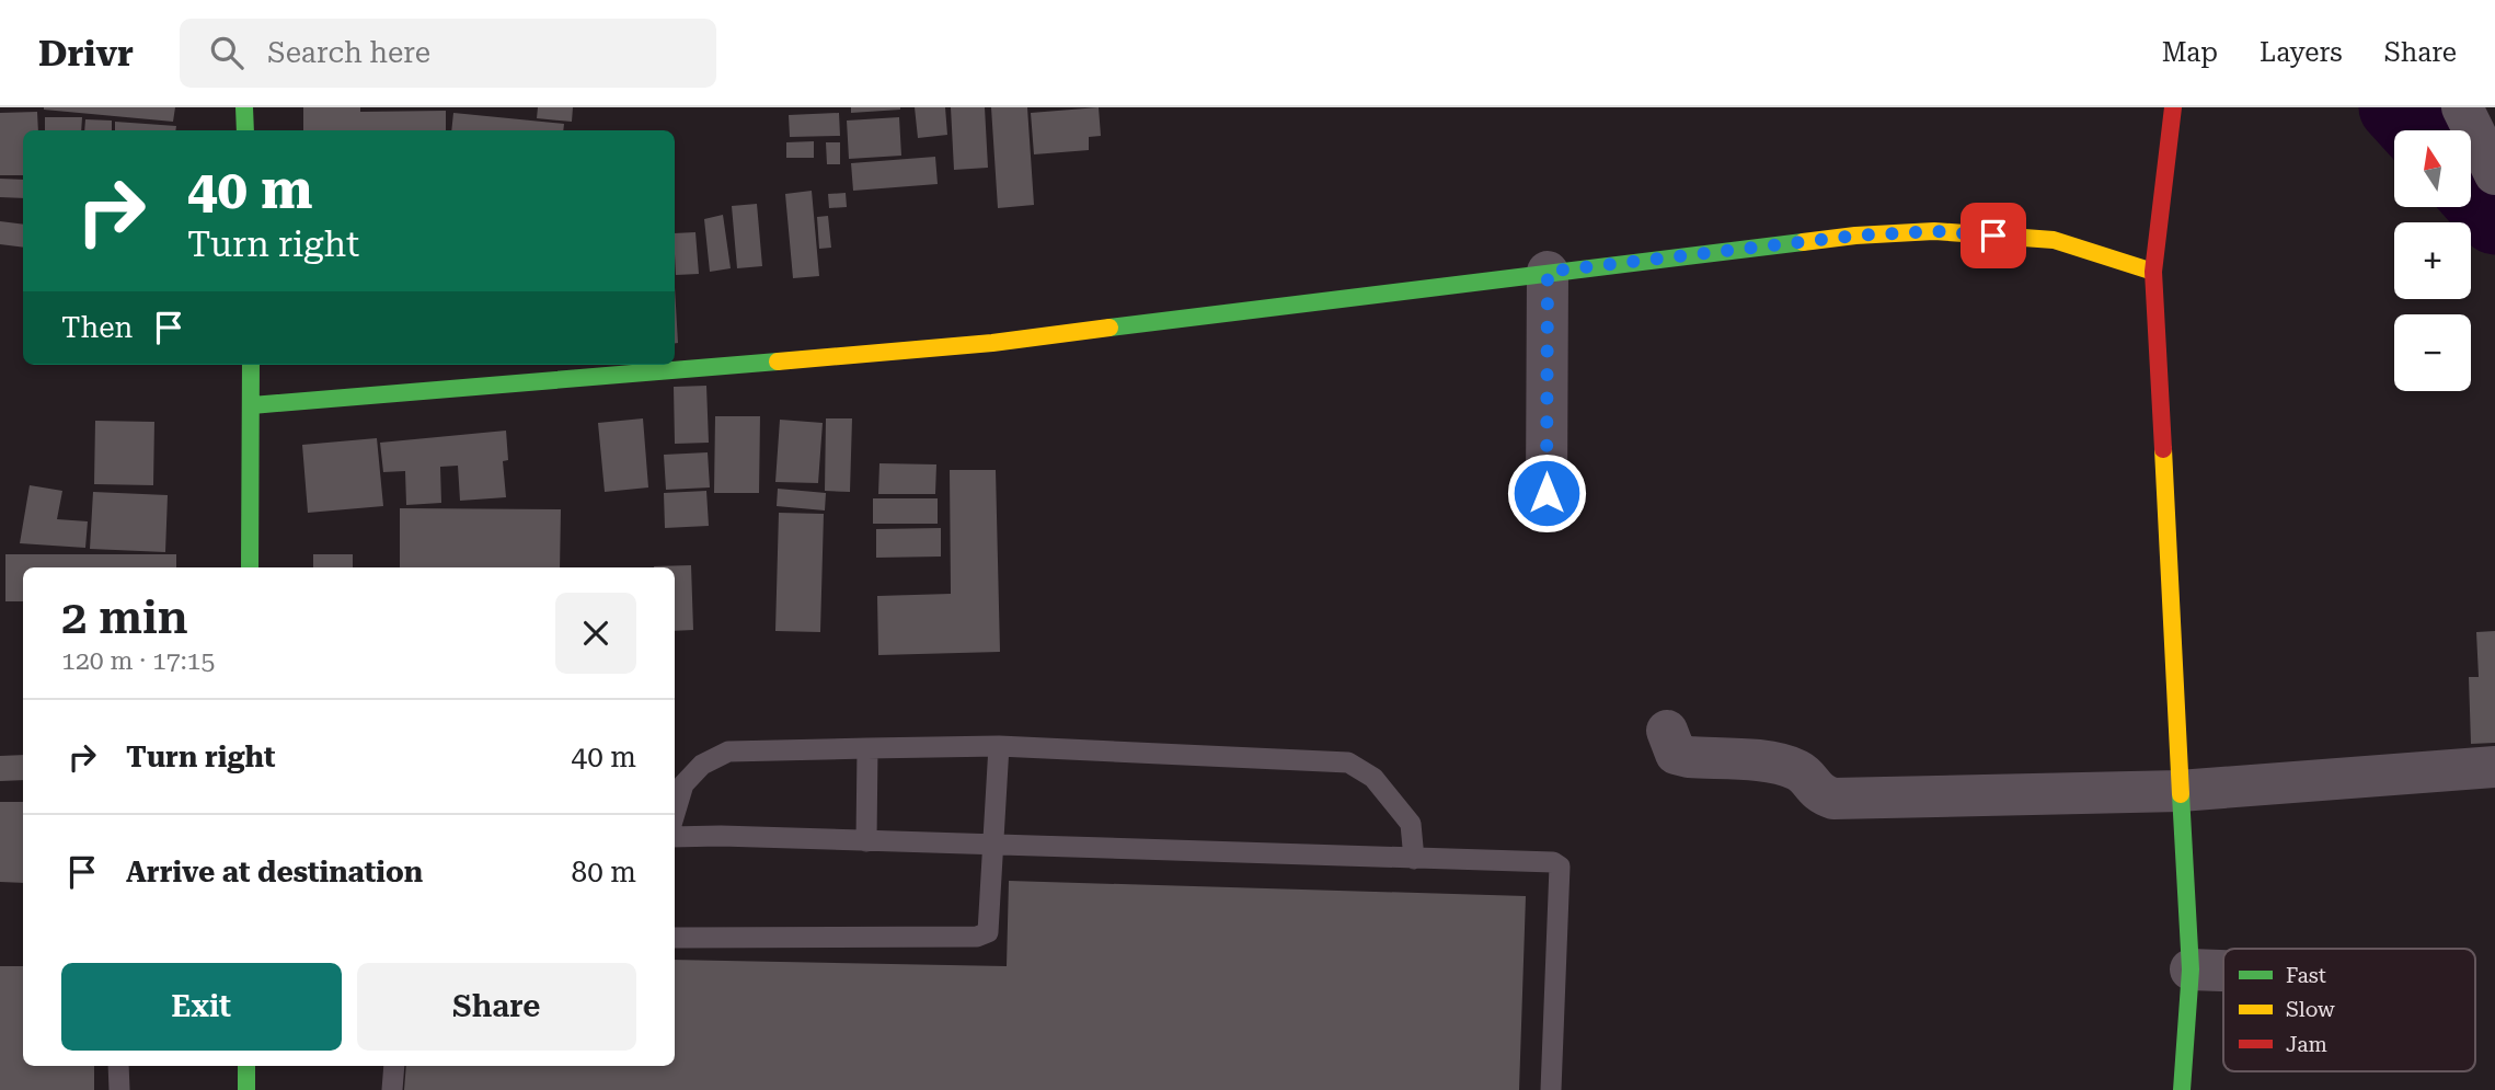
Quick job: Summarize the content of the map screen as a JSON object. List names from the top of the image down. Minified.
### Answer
{"legend":["Fast","Slow","Jam"],"north":"top","page":{"header":"Drivr","search":"Search here","nav":["Map","Layers","Share"],"map_buttons":["+","−"],"turn":["40 m","Turn right"],"then":"Then","heading":["2 min","120 m · 17:15"],"list":[{"name":"Turn right","value":"40 m"},{"name":"Arrive at destination","value":"80 m"}],"buttons":["Exit","Share"]}}
